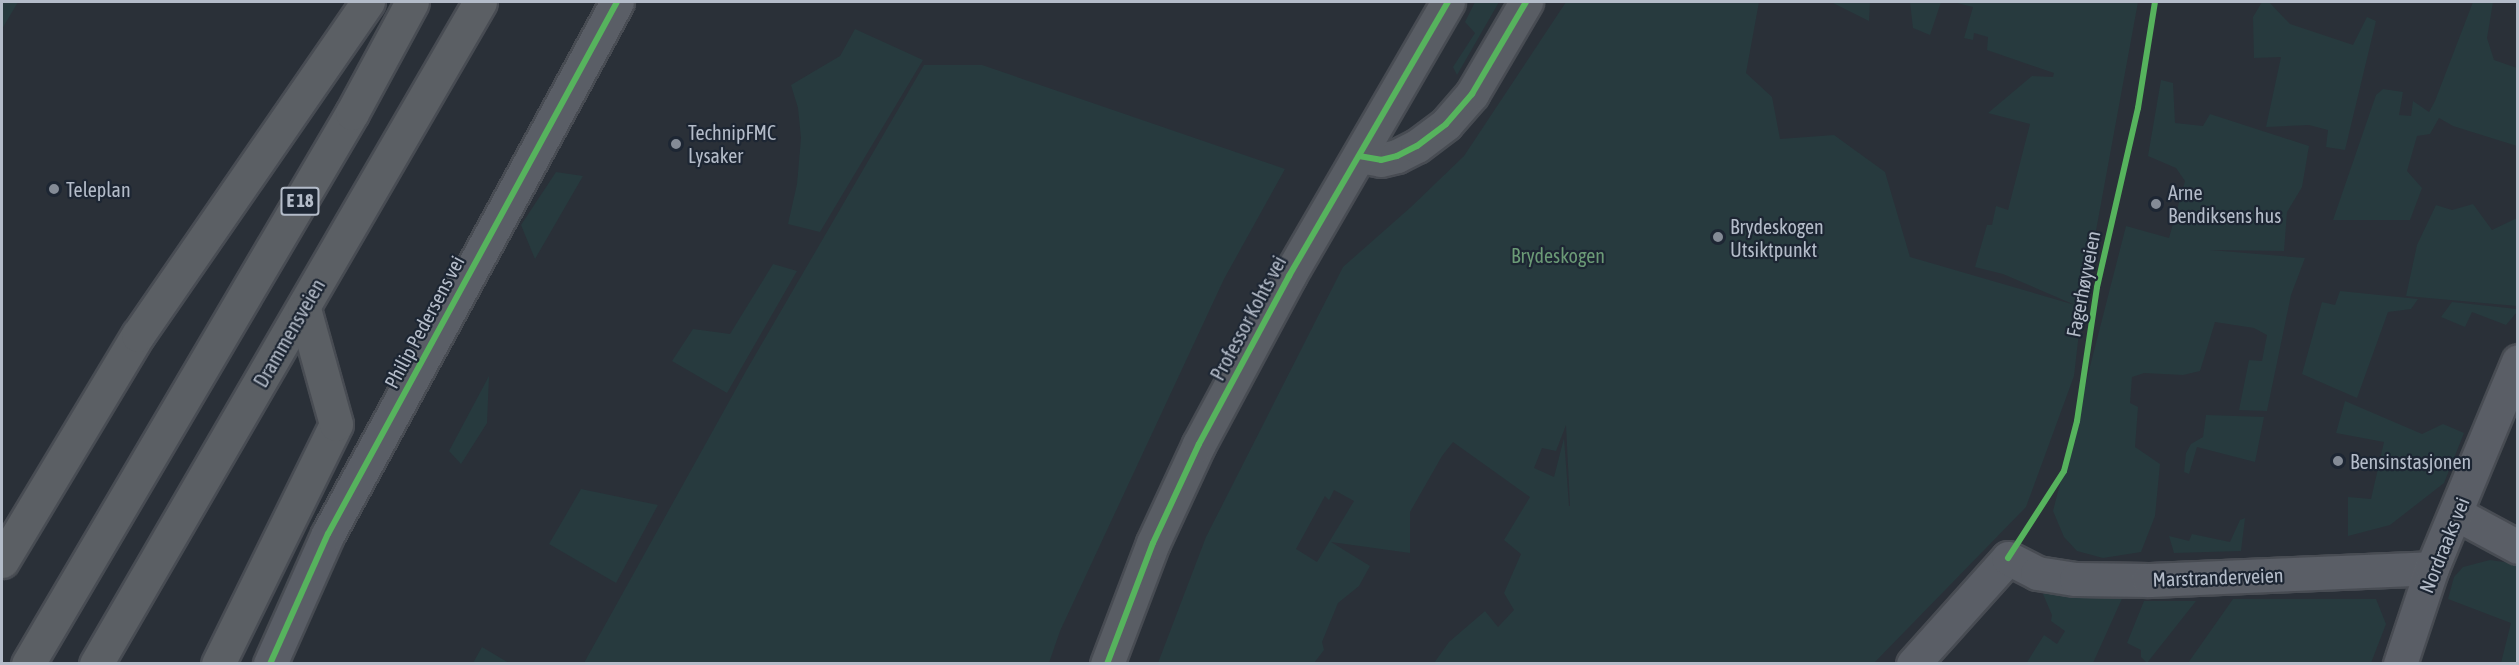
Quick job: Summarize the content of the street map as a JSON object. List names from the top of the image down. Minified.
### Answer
{"streets":{"highway":["E 18","Drammensveien"],"main road":["Professor Kohts vei"],"street":["Philip Pedersens vei","Nordraaks vei","Marstranderveien"],"cycle path":["Fagerhøyveien"]},"crossings":[["Nordraaks vei","Marstranderveien"]],"parks":["Brydeskogen"],"places":["TechnipFMC Lysaker","Teleplan","Arne Bendiksens hus","Brydeskogen Utsiktpunkt","Bensinstasjonen"]}
